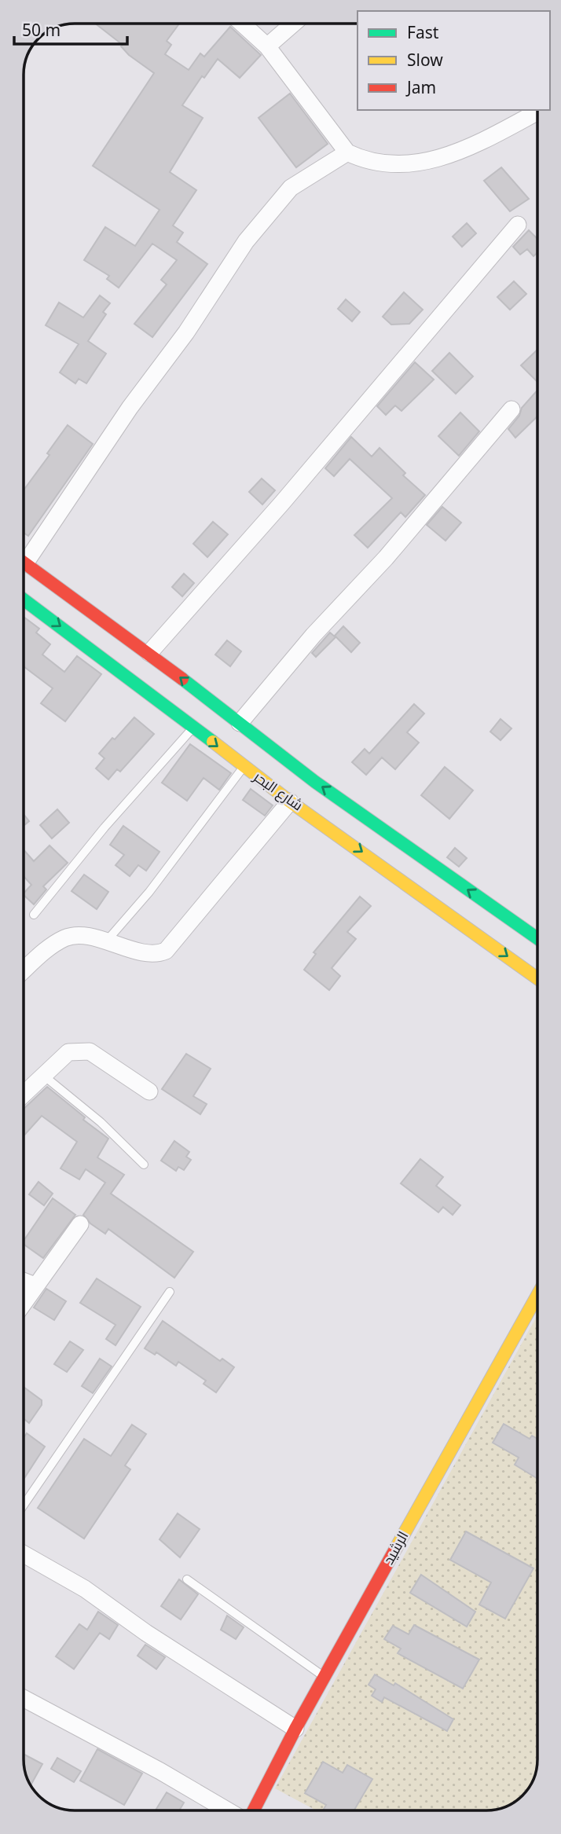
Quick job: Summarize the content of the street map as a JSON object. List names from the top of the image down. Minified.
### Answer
{"streets":{"main road":["شارع البحر","الرشيد"]},"legend":["Fast","Slow","Jam"],"scale_bar":"50 m"}
